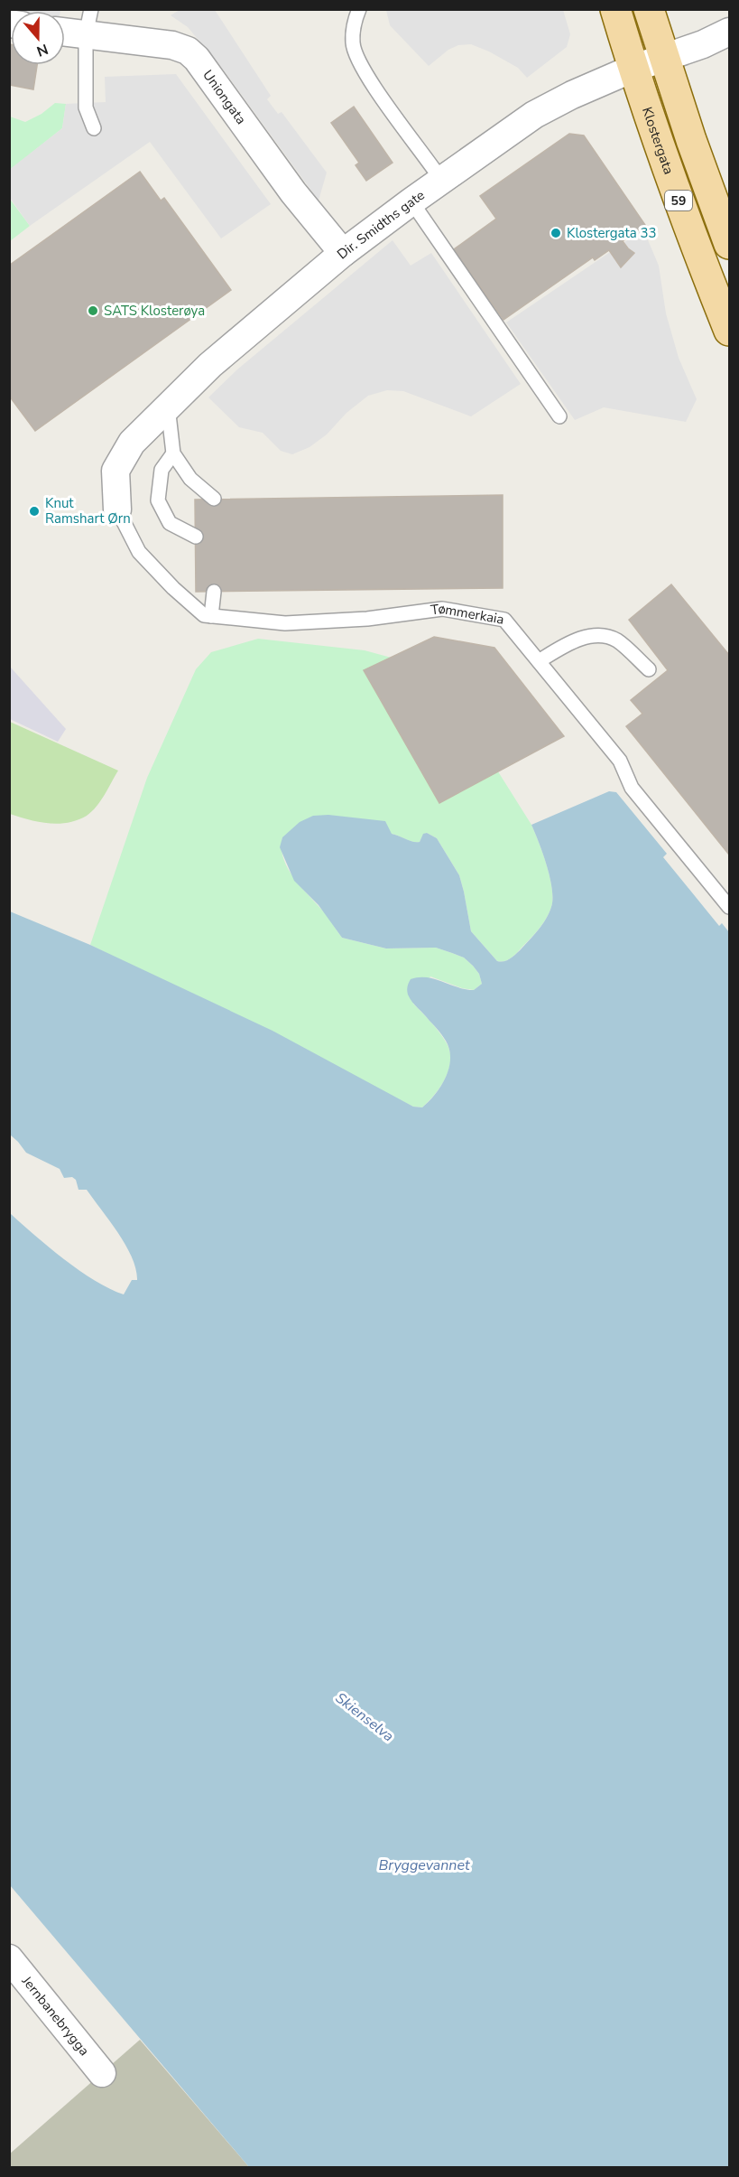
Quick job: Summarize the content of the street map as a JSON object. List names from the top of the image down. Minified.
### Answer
{"streets":{"main road":["Klostergata","59"],"street":["Uniongata","Dir. Smidths gate","Jernbanebrygga"],"lane":["Tømmerkaia"]},"crossings":[["Uniongata","Dir. Smidths gate"],["Klostergata","Dir. Smidths gate"],["59","Dir. Smidths gate"],["Dir. Smidths gate","Tømmerkaia"]],"water":["Skienselva","Bryggevannet"],"places":["Klostergata 33","SATS Klosterøya","Knut Ramshart Ørn"],"north":"bottom"}
